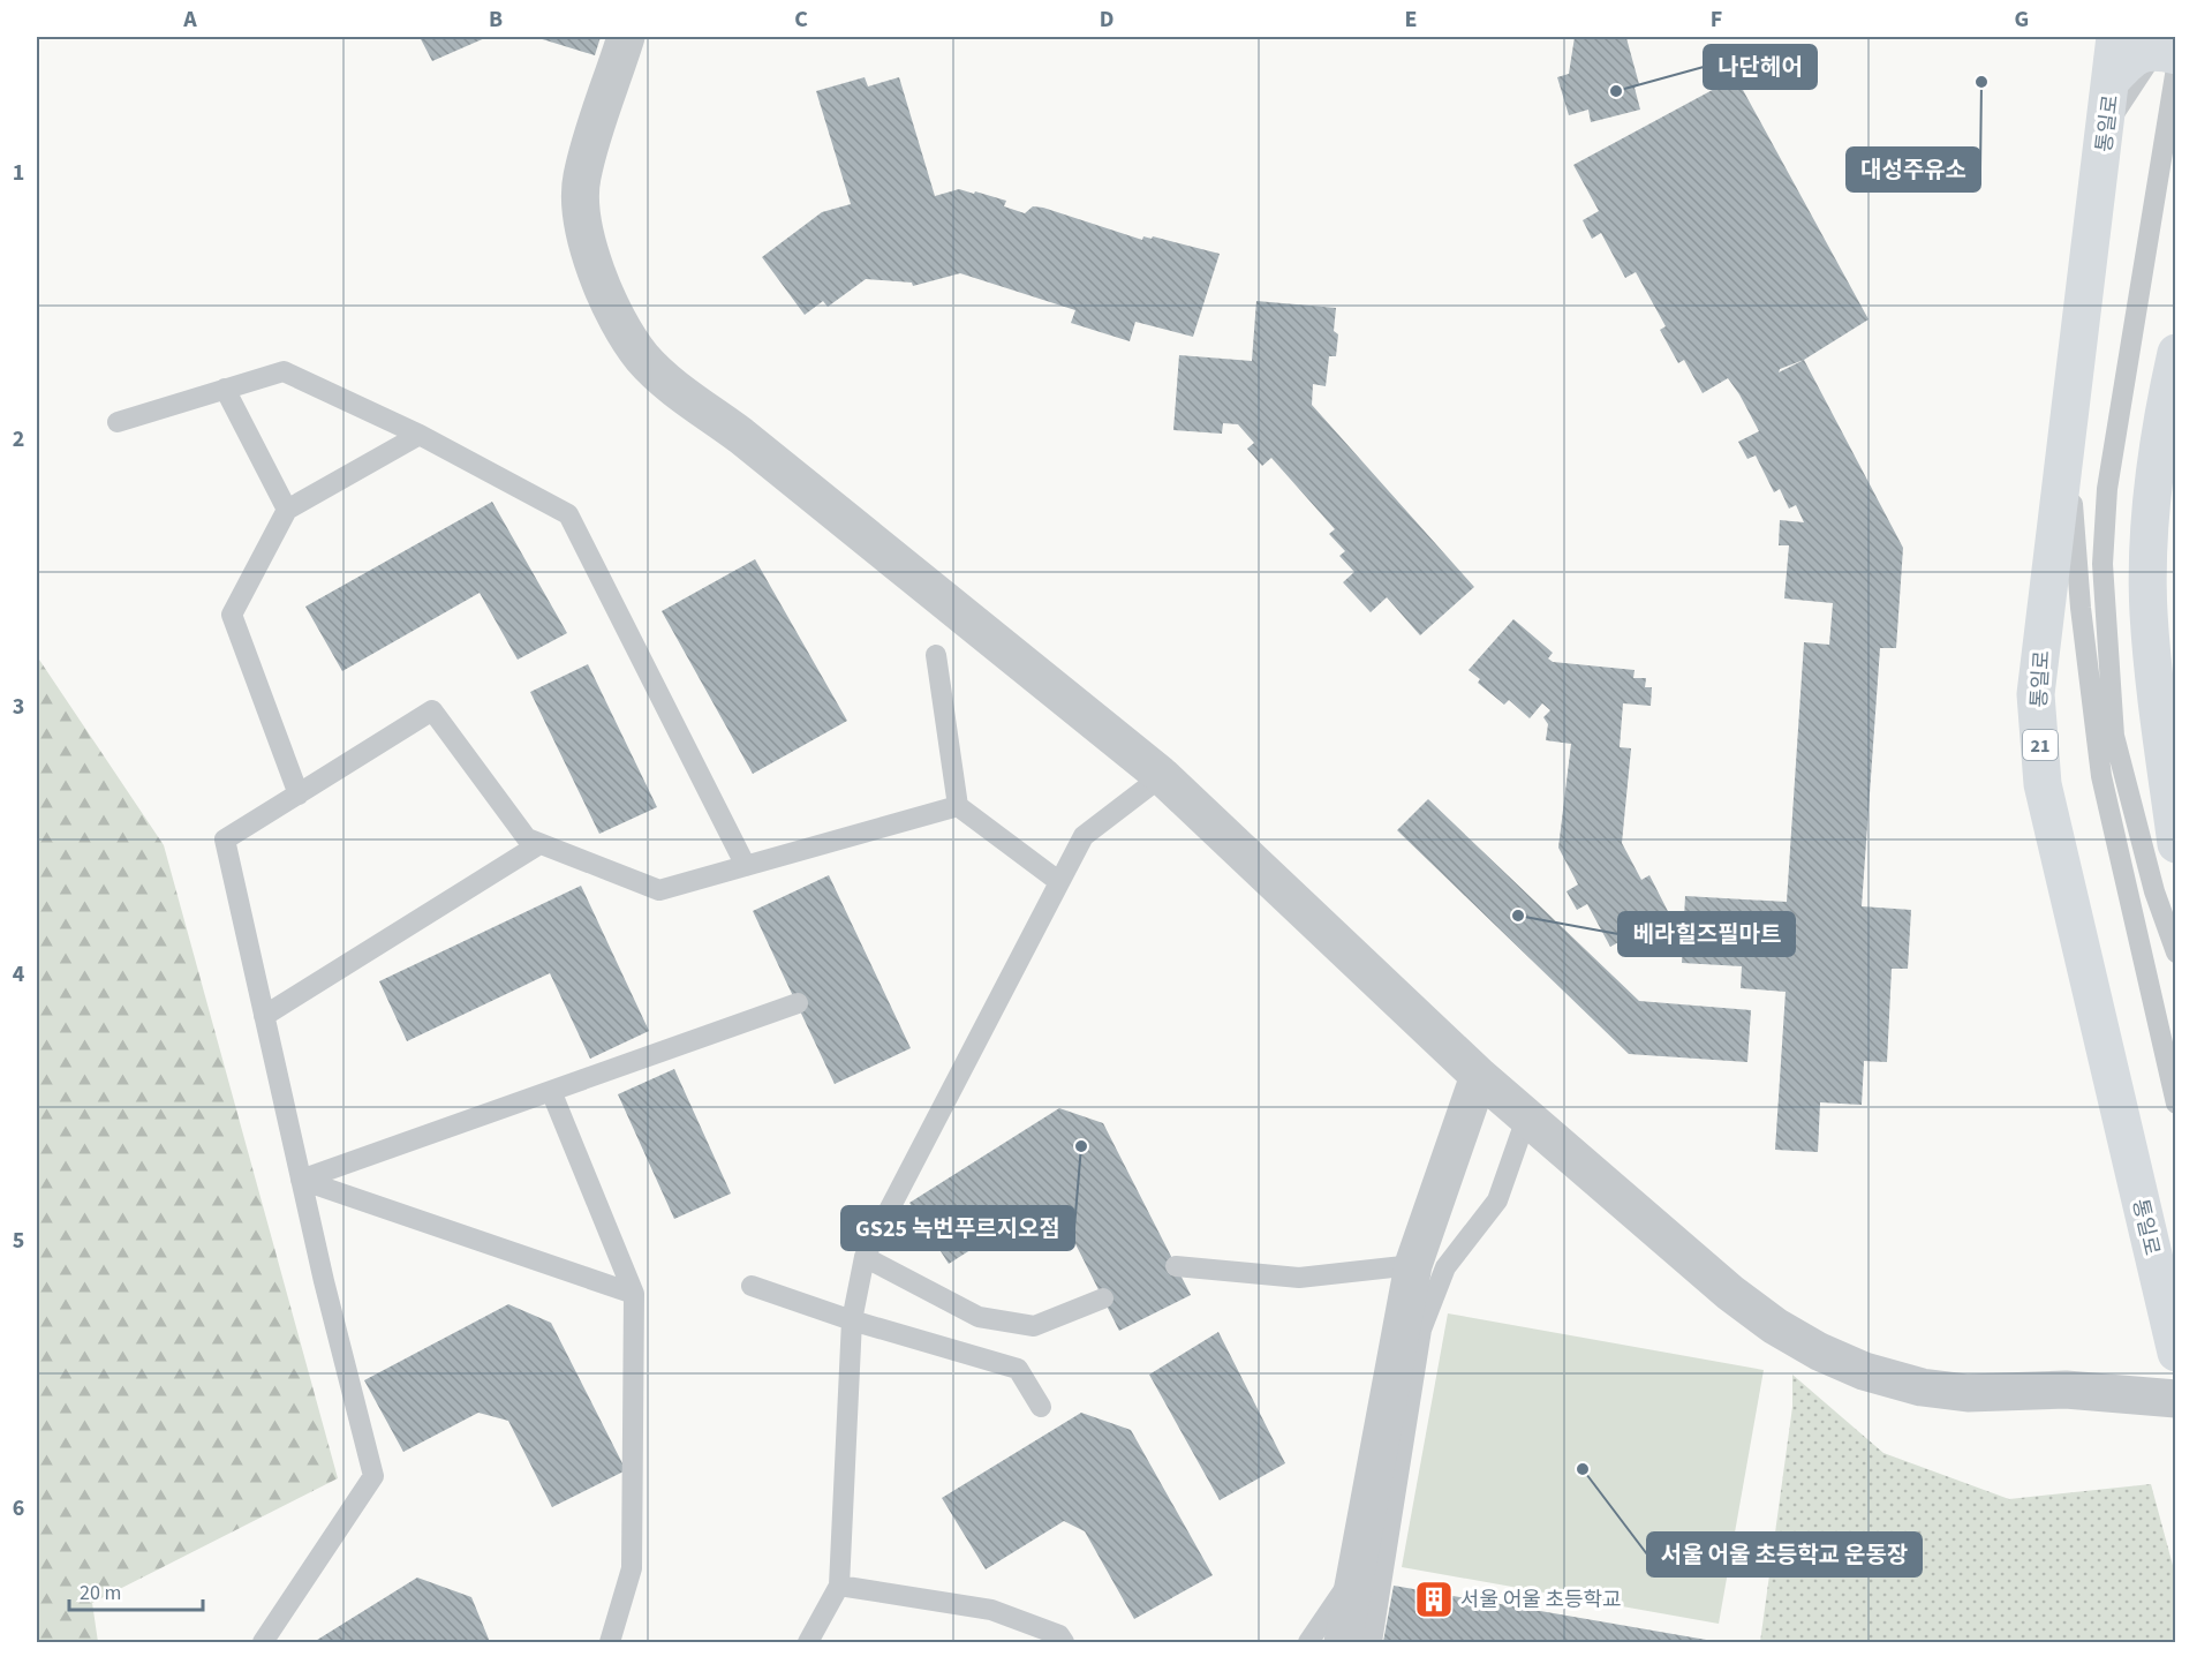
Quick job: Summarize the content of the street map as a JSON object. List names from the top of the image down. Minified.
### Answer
{"streets":{"main road":["통일로","21"]},"places":{"other":["대성주유소","나단헤어","베라힐즈필마트","GS25 녹번푸르지오점","서울 어울 초등학교 운동장"],"building":["서울 어울 초등학교"]},"scale_bar":"20 m","grid":{"columns":["A","B","C","D","E","F","G"],"rows":["1","2","3","4","5","6"]}}
